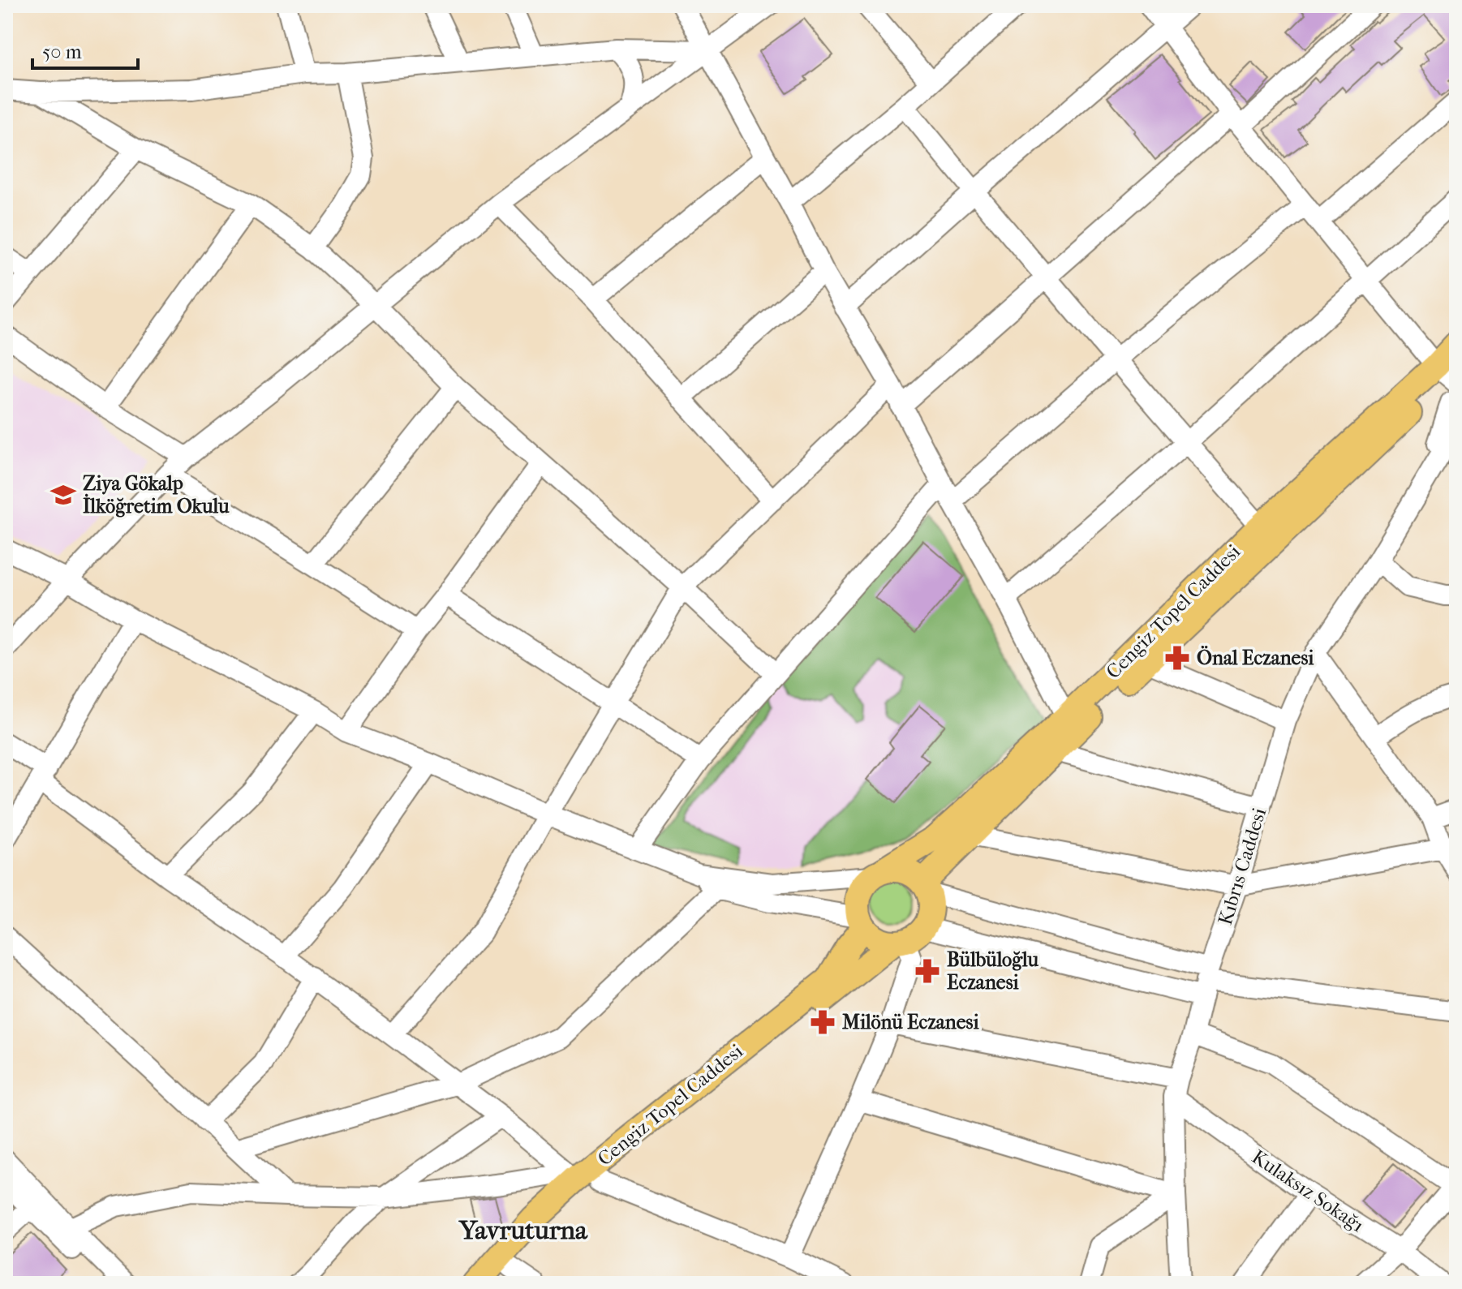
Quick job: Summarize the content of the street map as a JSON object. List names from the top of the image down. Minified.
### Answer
{"streets":{"main road":["Cengiz Topel Caddesi"],"street":["Kıbrıs Caddesi","Kulaksız Sokağı"]},"crossings":[["Kıbrıs Caddesi","Kulaksız Sokağı"]],"districts":["Yavruturna"],"places":{"school or university":["Ziya Gökalp İlköğretim Okulu"],"pharmacy":["Önal Eczanesi","Bülbüloğlu Eczanesi","Milönü Eczanesi"]},"scale_bar":"50 m"}
